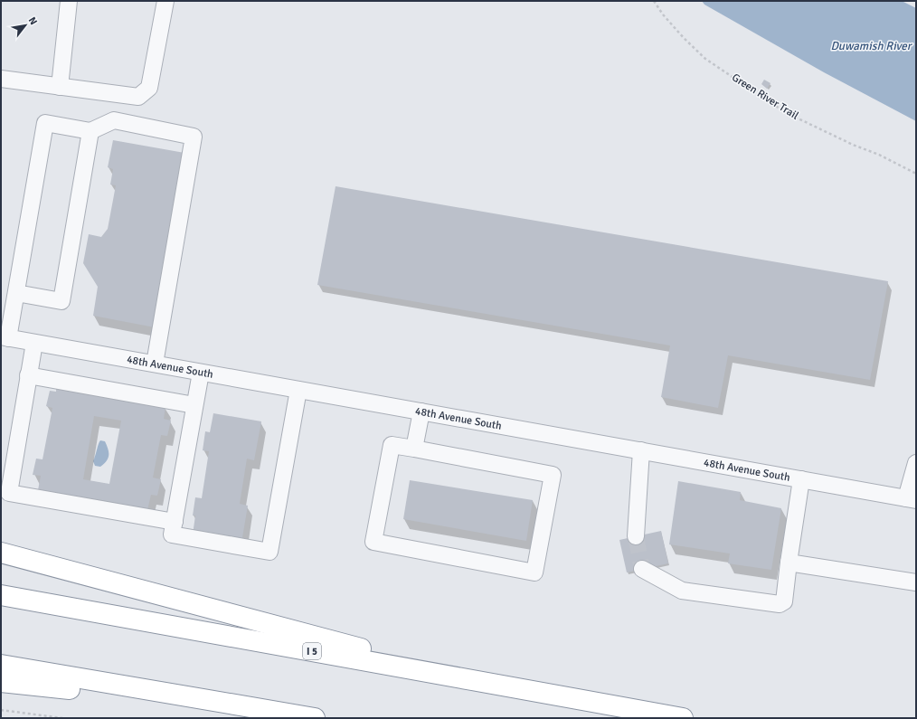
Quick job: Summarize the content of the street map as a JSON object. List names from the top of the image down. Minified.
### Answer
{"streets":{"highway":["I 5"],"street":["48th Avenue South"],"path":["Green River Trail"]},"water":["Duwamish River"],"north":"top right"}
